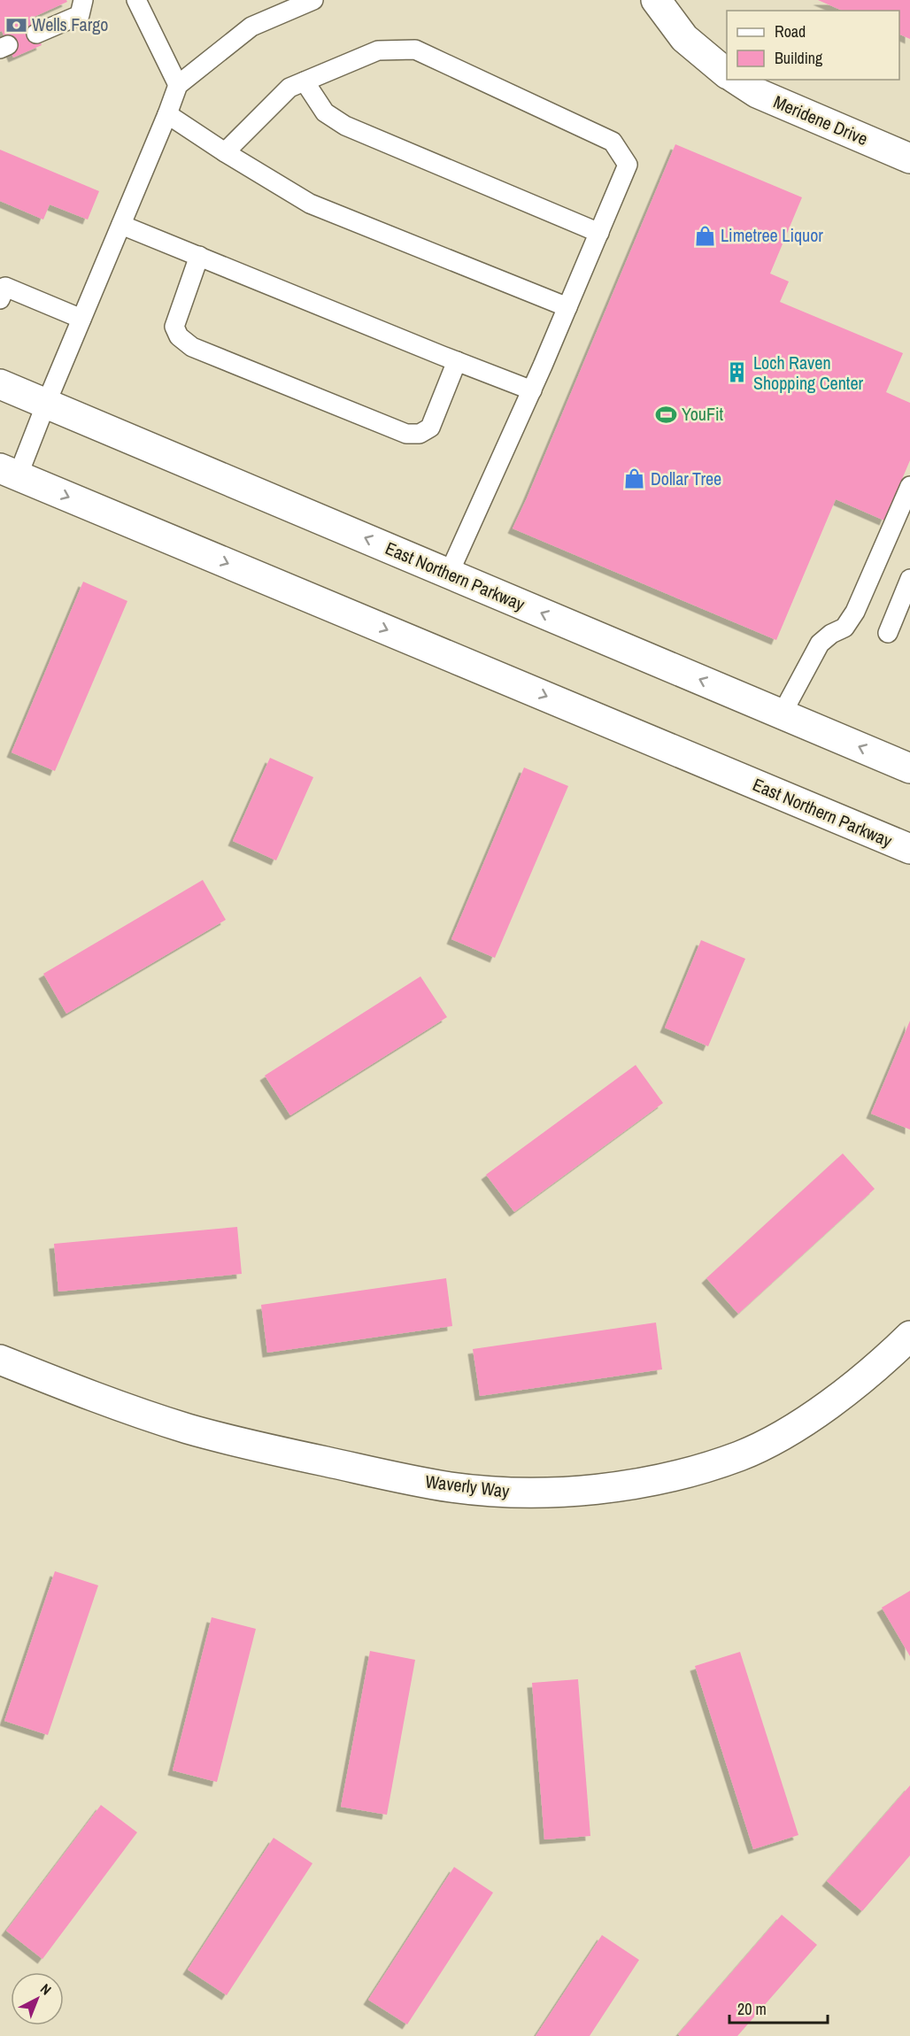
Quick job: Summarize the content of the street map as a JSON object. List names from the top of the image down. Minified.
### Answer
{"streets":{"main road":["Meridene Drive","East Northern Parkway","Waverly Way"]},"places":{"bank":["Wells Fargo"],"shop":["Limetree Liquor","Dollar Tree"],"building":["Loch Raven Shopping Center"],"sports":["YouFit"]},"legend":["Road","Building"],"scale_bar":"20 m","north":"top right"}
